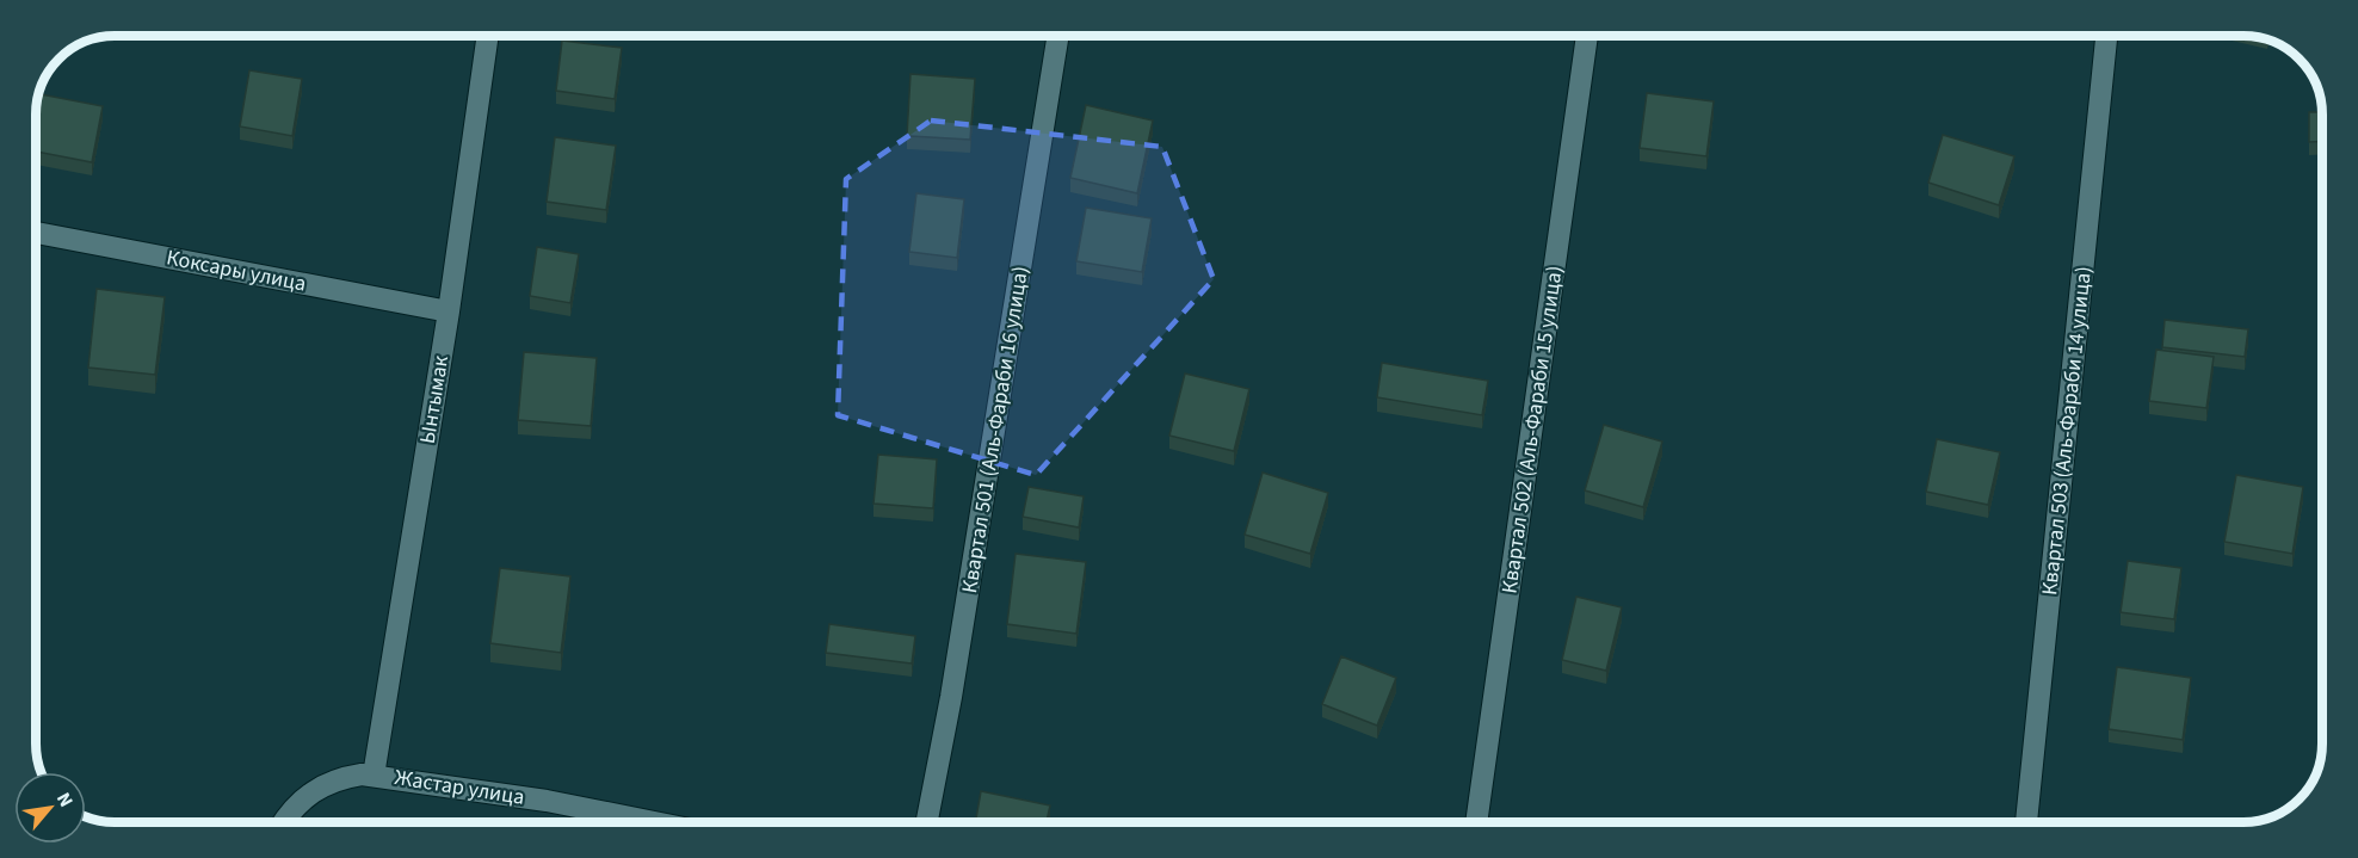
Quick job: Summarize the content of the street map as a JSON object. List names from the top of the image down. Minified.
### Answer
{"streets":{"street":["Коксары улица","Ынтымак","Квартал 501 (Аль-Фараби 16 улица)","Квартал 502 (Аль-Фараби 15 улица)","Квартал 503 (Аль-Фараби 14 улица)","Жастар улица"]},"crossings":[["Коксары улица","Ынтымак"],["Ынтымак","Жастар улица"]],"north":"top right"}
